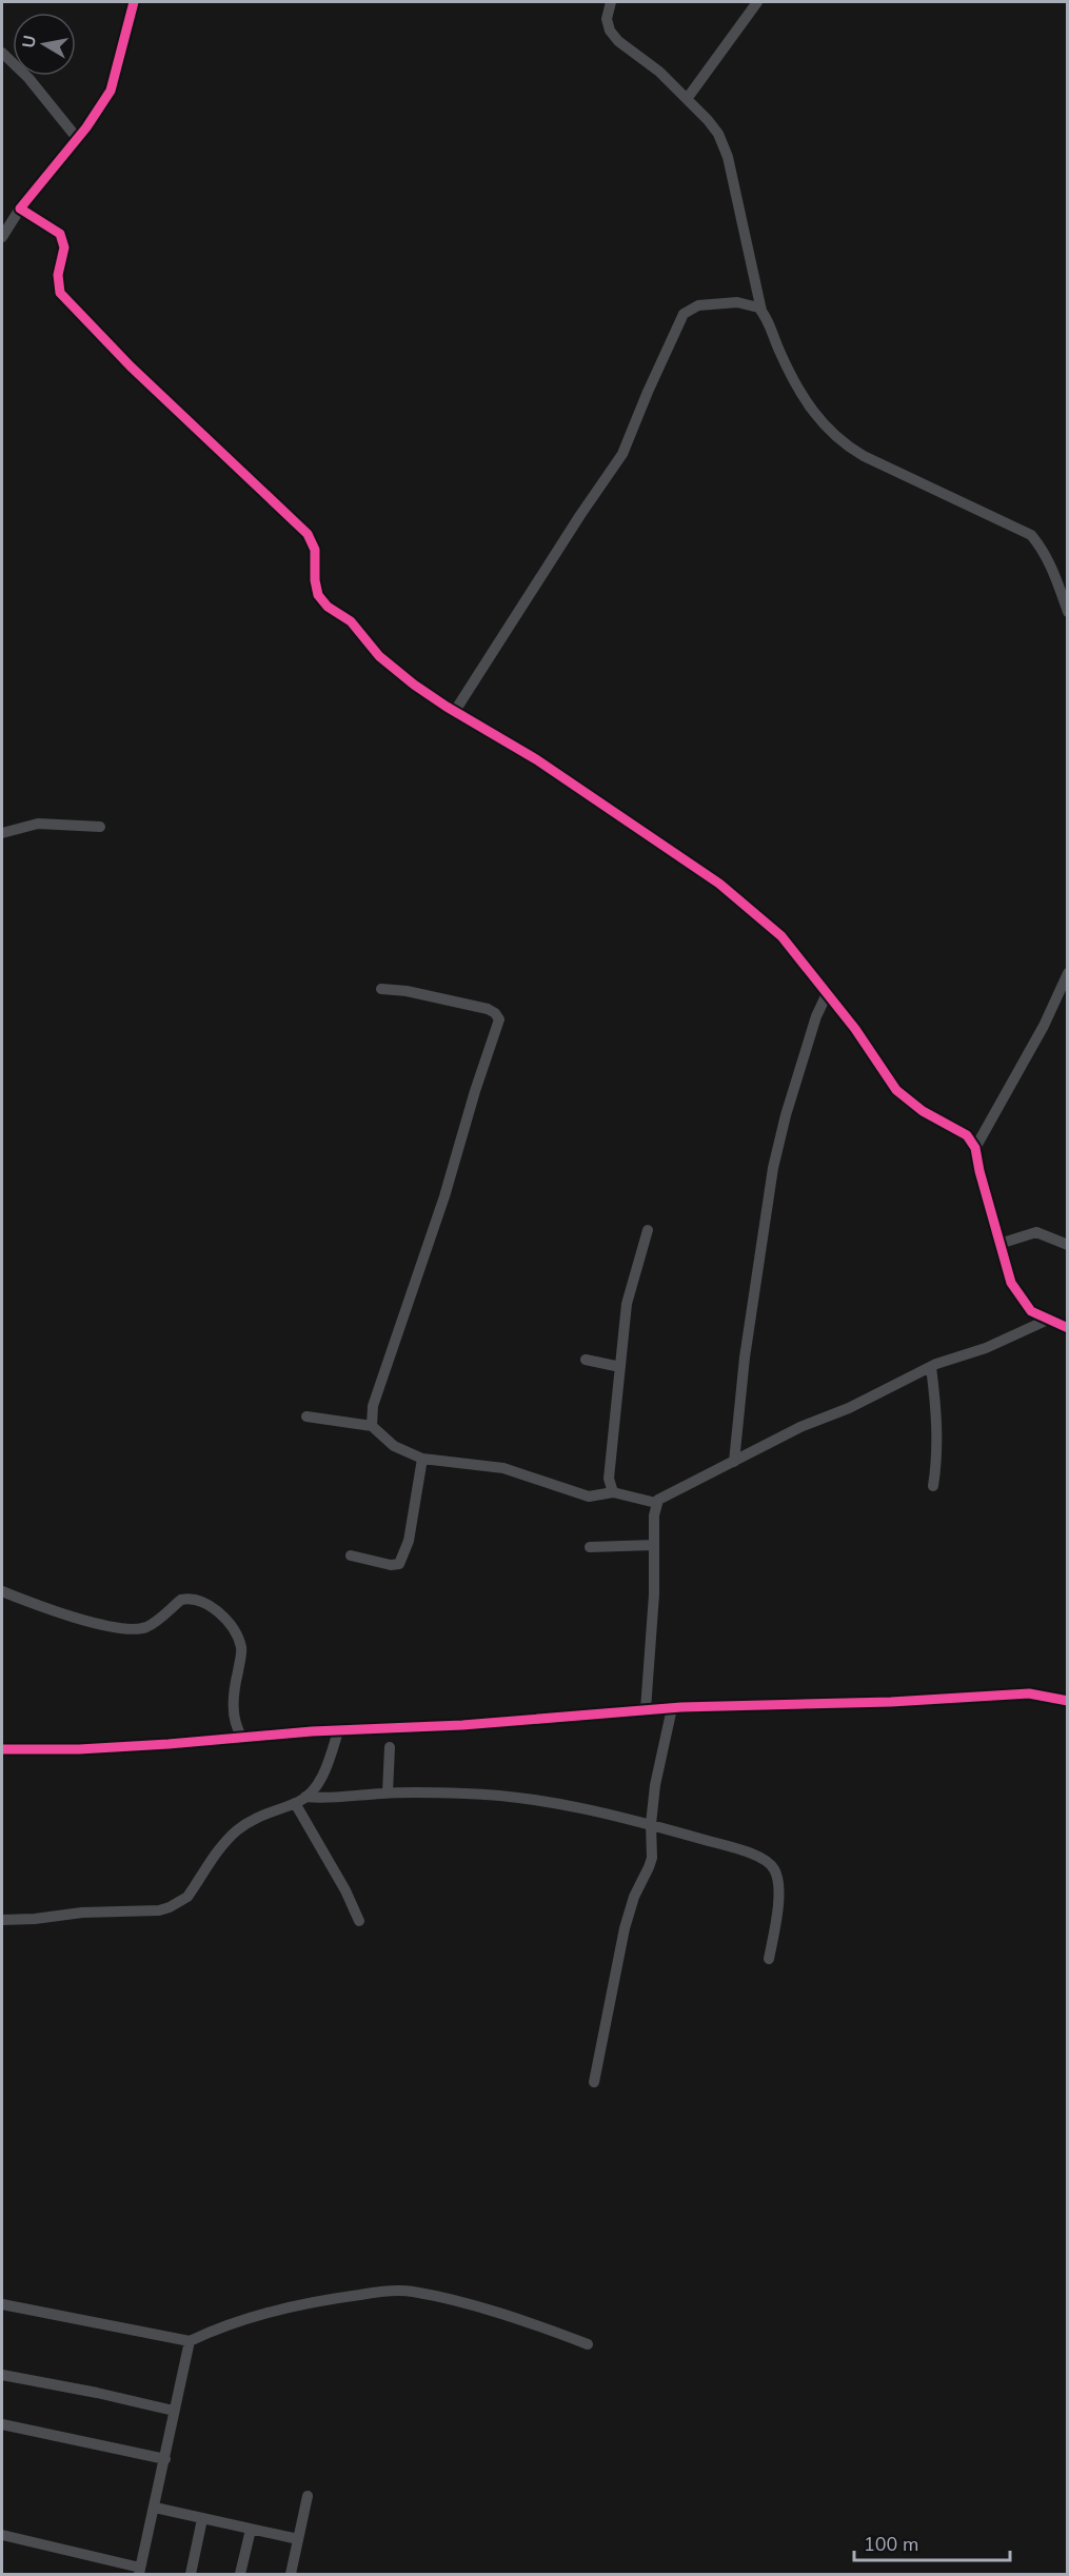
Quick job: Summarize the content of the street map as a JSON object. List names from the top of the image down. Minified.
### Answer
{"scale_bar":"100 m","north":"left"}
